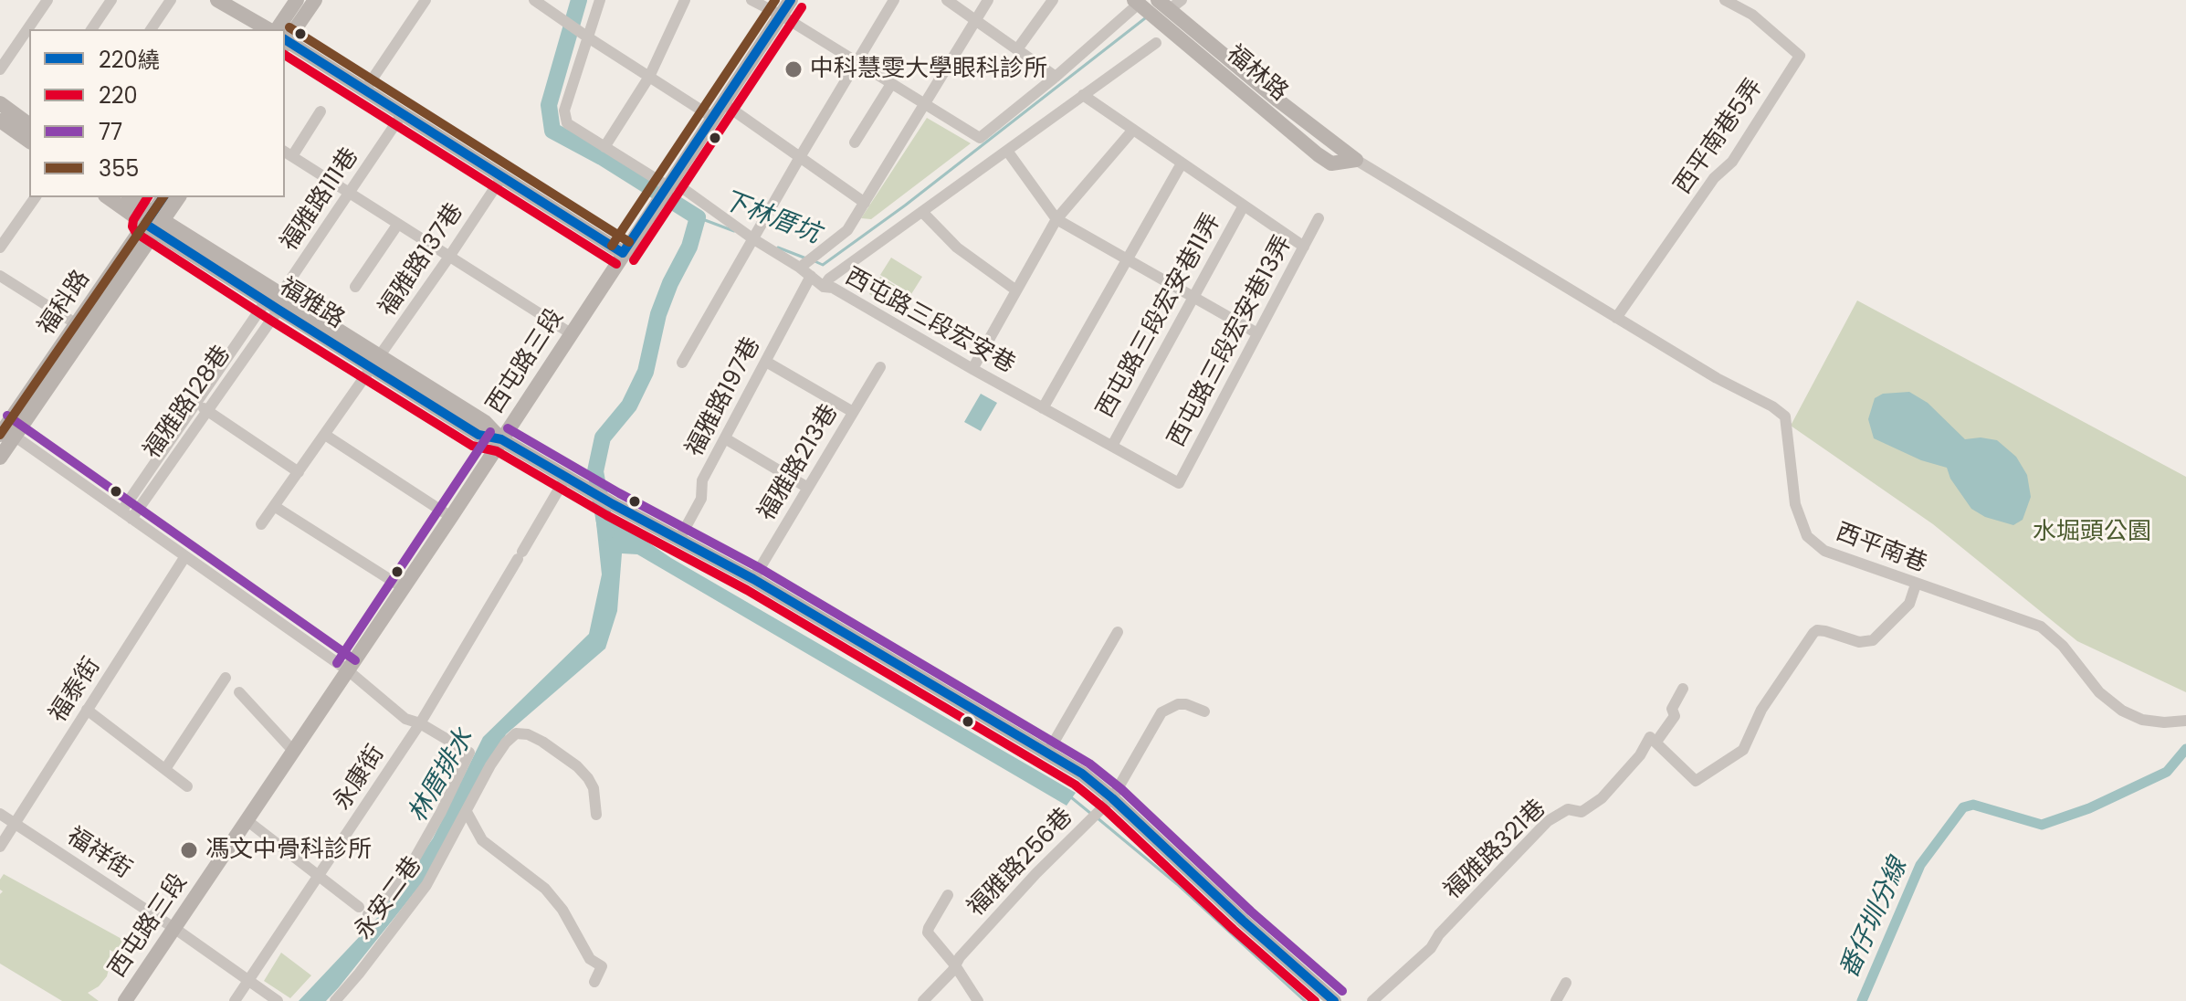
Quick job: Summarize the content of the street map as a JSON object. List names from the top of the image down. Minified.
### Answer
{"streets":{"street":["福林路","西平南巷5弄","福雅路111巷","福雅路137巷","福科路","福雅路","西屯路三段宏安巷11弄","西屯路三段宏安巷","西屯路三段宏安巷13弄","西屯路三段","福雅路197巷","福雅路128巷","福雅路213巷","西平南巷","福泰街","永康街","福雅路321巷","福祥街","福雅路256巷","永安二巷"]},"crossings":[["福林路","西平南巷"],["西平南巷5弄","西平南巷"],["福雅路111巷","福雅路"],["福雅路111巷","福雅路128巷"],["福雅路137巷","福雅路"],["福科路","福雅路"],["福雅路","西屯路三段"],["福雅路","福雅路197巷"],["福雅路","福雅路128巷"],["福雅路","福雅路213巷"],["福雅路","永康街"],["福雅路","福雅路256巷"],["西屯路三段宏安巷11弄","西屯路三段宏安巷"],["西屯路三段宏安巷","西屯路三段宏安巷13弄"],["西屯路三段宏安巷","西屯路三段"],["西屯路三段宏安巷","福雅路197巷"],["西屯路三段","福祥街"],["福泰街","福祥街"],["永康街","福祥街"]],"water":["下林厝坑","林厝排水","番仔圳分線"],"parks":["水堀頭公園"],"places":["中科慧雯大學眼科診所","馮文中骨科診所"],"lines":["transit line 220繞","transit line 355","transit line 220","transit line 77"],"legend":["220繞","220","77","355"]}
